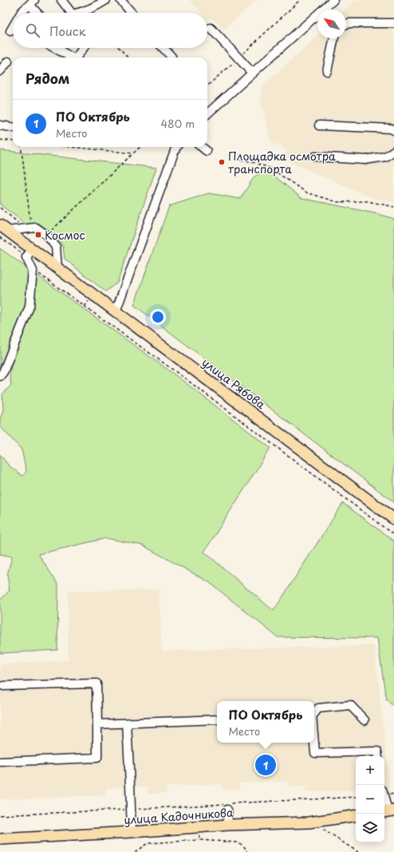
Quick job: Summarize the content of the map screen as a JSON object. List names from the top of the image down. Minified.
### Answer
{"streets":{"main road":["улица Рябова","улица Кадочникова"]},"places":{"other":["Площадка осмотра транспорта"],"transit":["Космос"]},"north":"top left","page":{"search":"Поиск","heading":"Рядом","list":[{"mark":"1","name":"ПО Октябрь","note":"Место","value":"480 m"}],"popup":["ПО Октябрь","Место"],"pins":"1","map_buttons":["+","−"]}}
